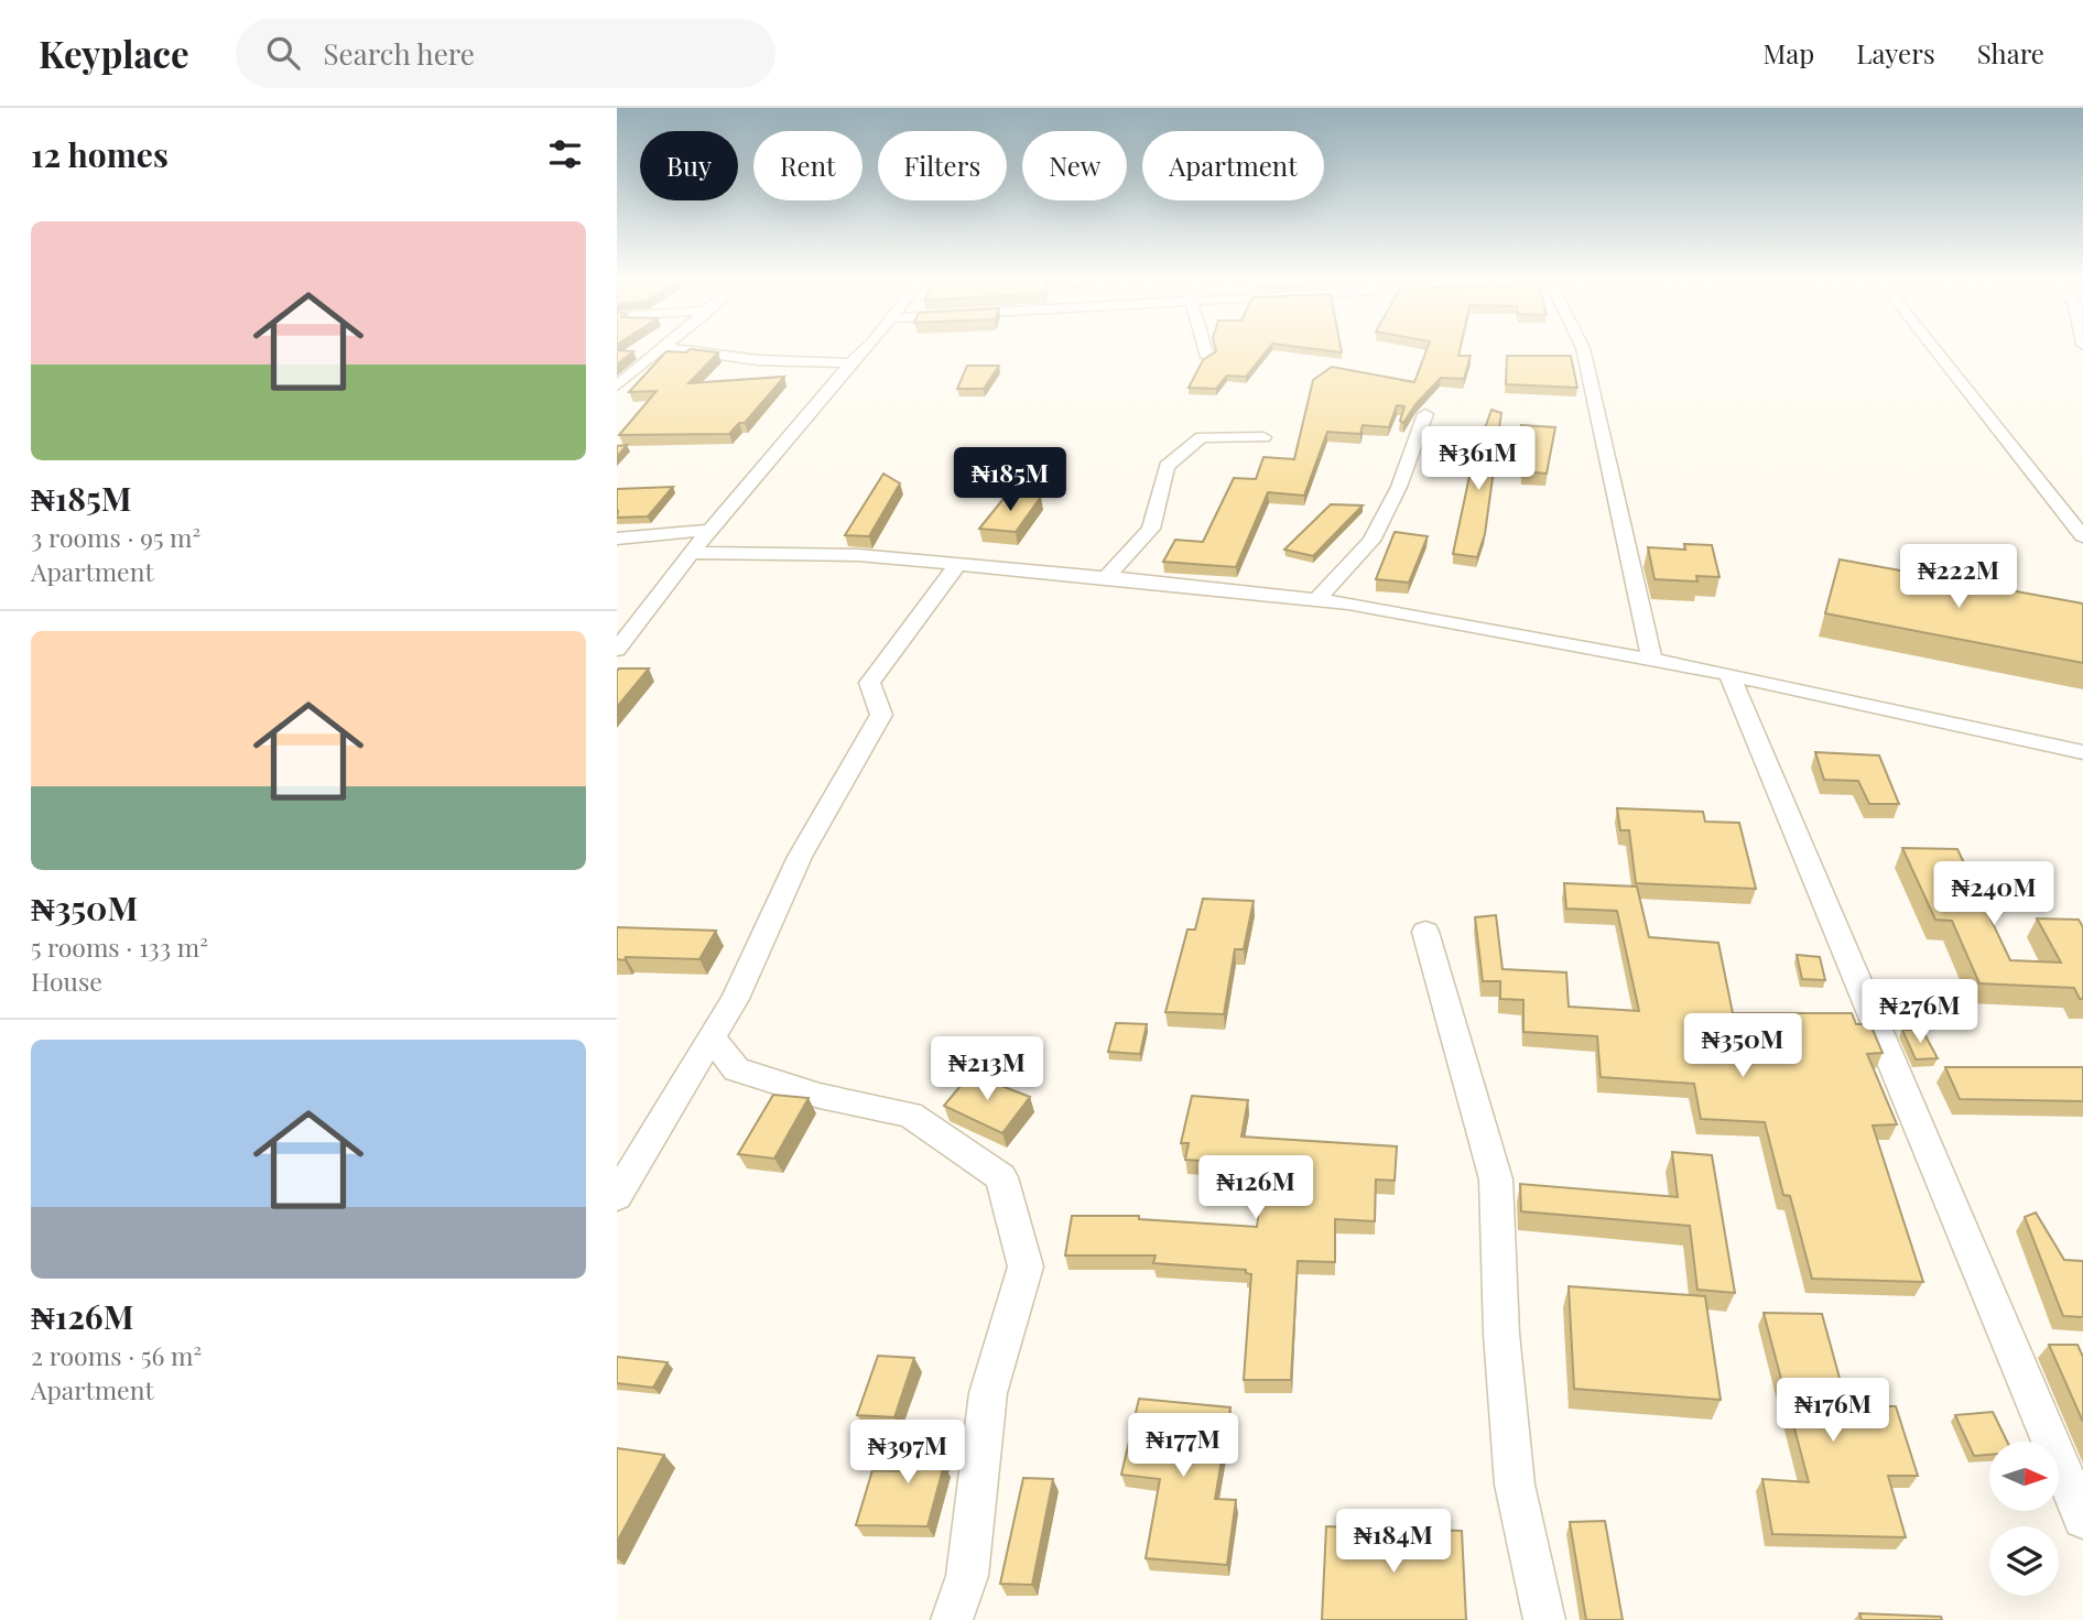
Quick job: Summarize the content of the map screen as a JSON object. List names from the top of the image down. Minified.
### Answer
{"north":"right","page":{"header":"Keyplace","search":"Search here","nav":["Map","Layers","Share"],"heading":"12 homes","chip":["Buy","Rent","Filters","New","Apartment"],"list":[{"name":"₦185M","note":"3 rooms · 95 m² · Apartment"},{"name":"₦350M","note":"5 rooms · 133 m² · House"},{"name":"₦126M","note":"2 rooms · 56 m² · Apartment"}],"price":["₦361M","₦185M","₦222M","₦240M","₦276M","₦350M","₦213M","₦126M","₦176M","₦177M","₦397M","₦184M"]}}
